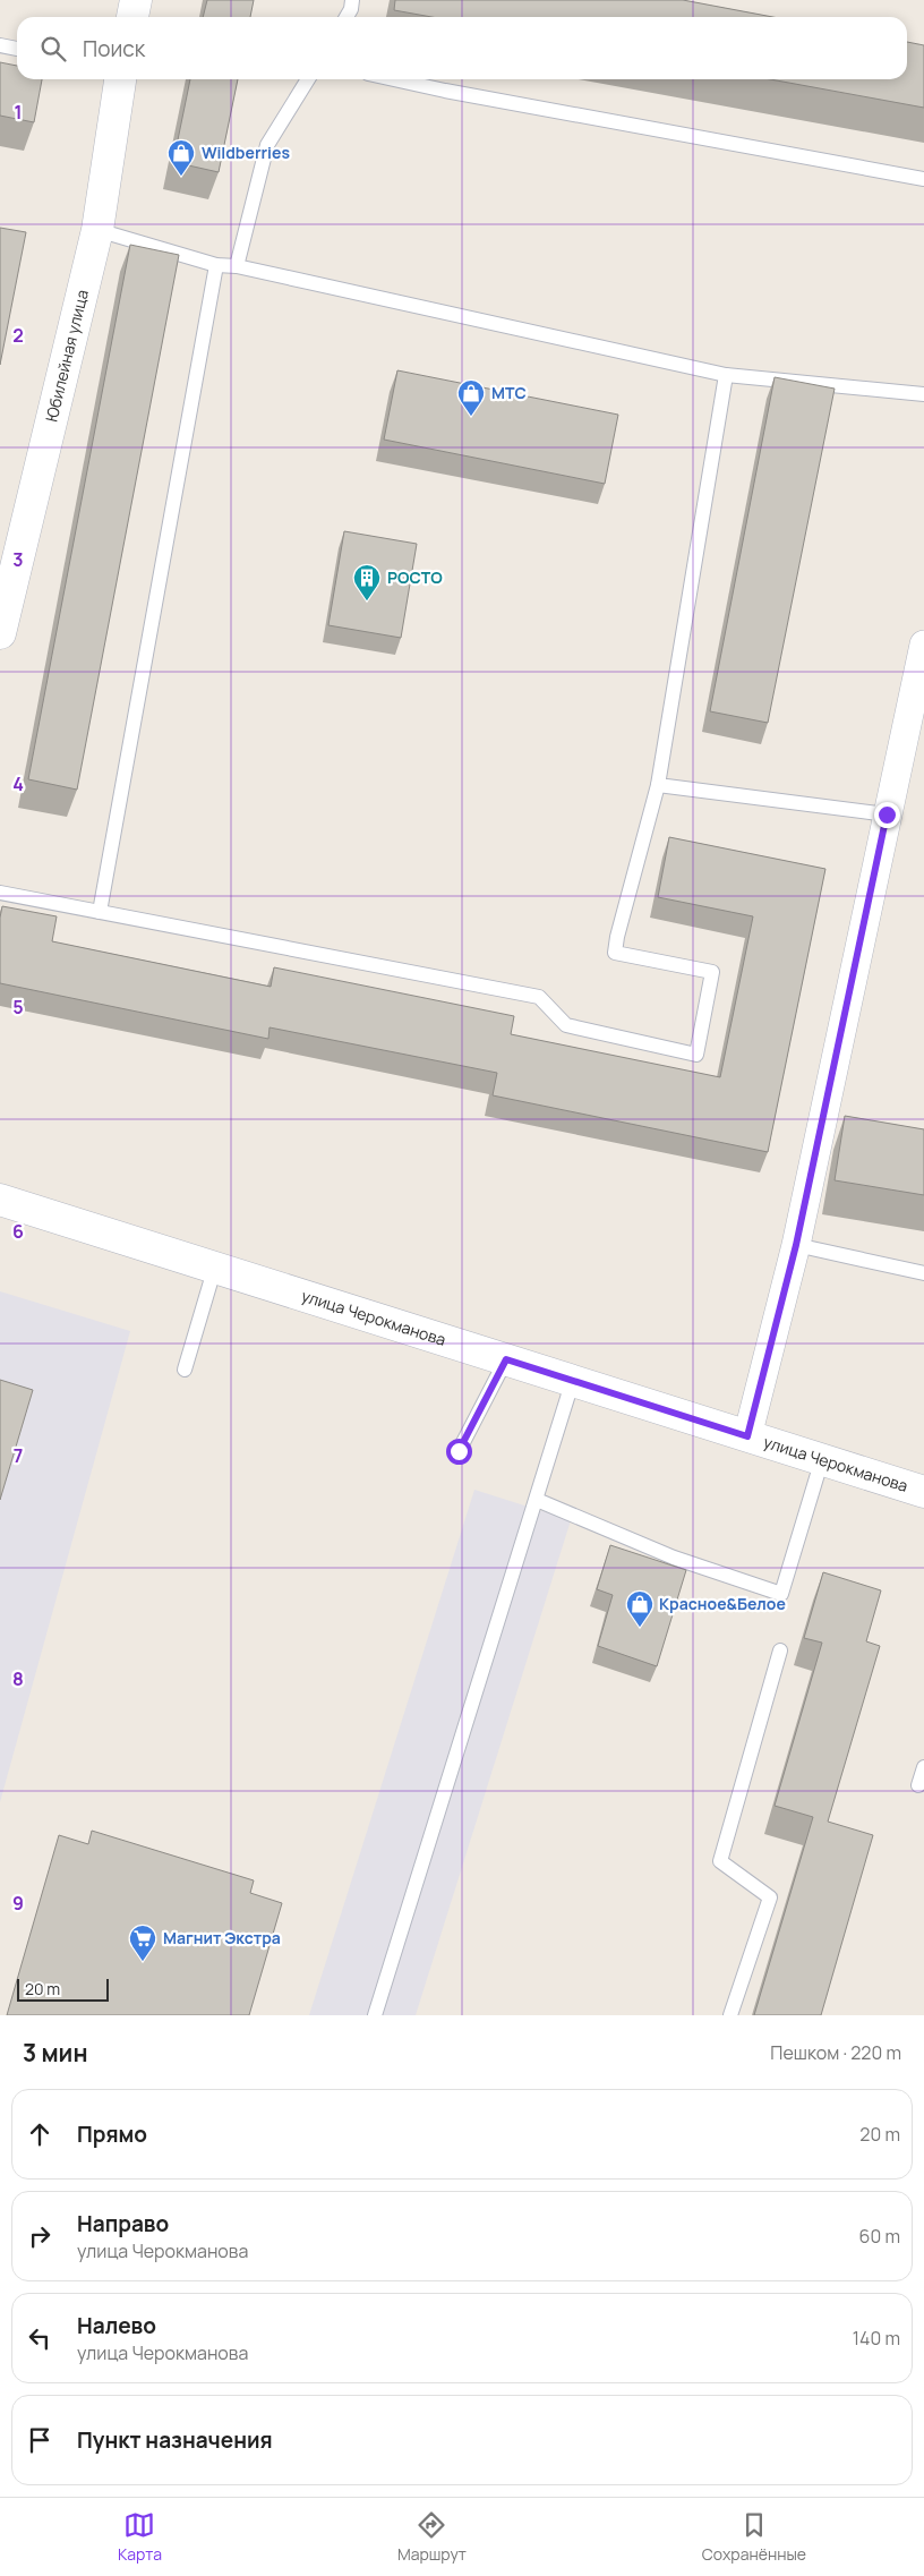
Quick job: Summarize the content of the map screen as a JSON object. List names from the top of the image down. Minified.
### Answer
{"streets":{"street":["Юбилейная улица","улица Черокманова"]},"places":{"shop":["Wildberries","МТС","Красное&Белое"],"building":["РОСТО"],"supermarket":["Магнит Экстра"]},"scale_bar":"20 m","page":{"search":"Поиск","scale":"20 m","heading":["3 мин","Пешком · 220 m"],"list":[["Прямо","20 m"],["Направо","улица Черокманова","60 m"],["Налево","улица Черокманова","140 m"],"Пункт назначения"],"nav":["Карта","Маршрут","Сохранённые"]},"grid":{"rows":["1","2","3","4","5","6","7","8","9"]}}
